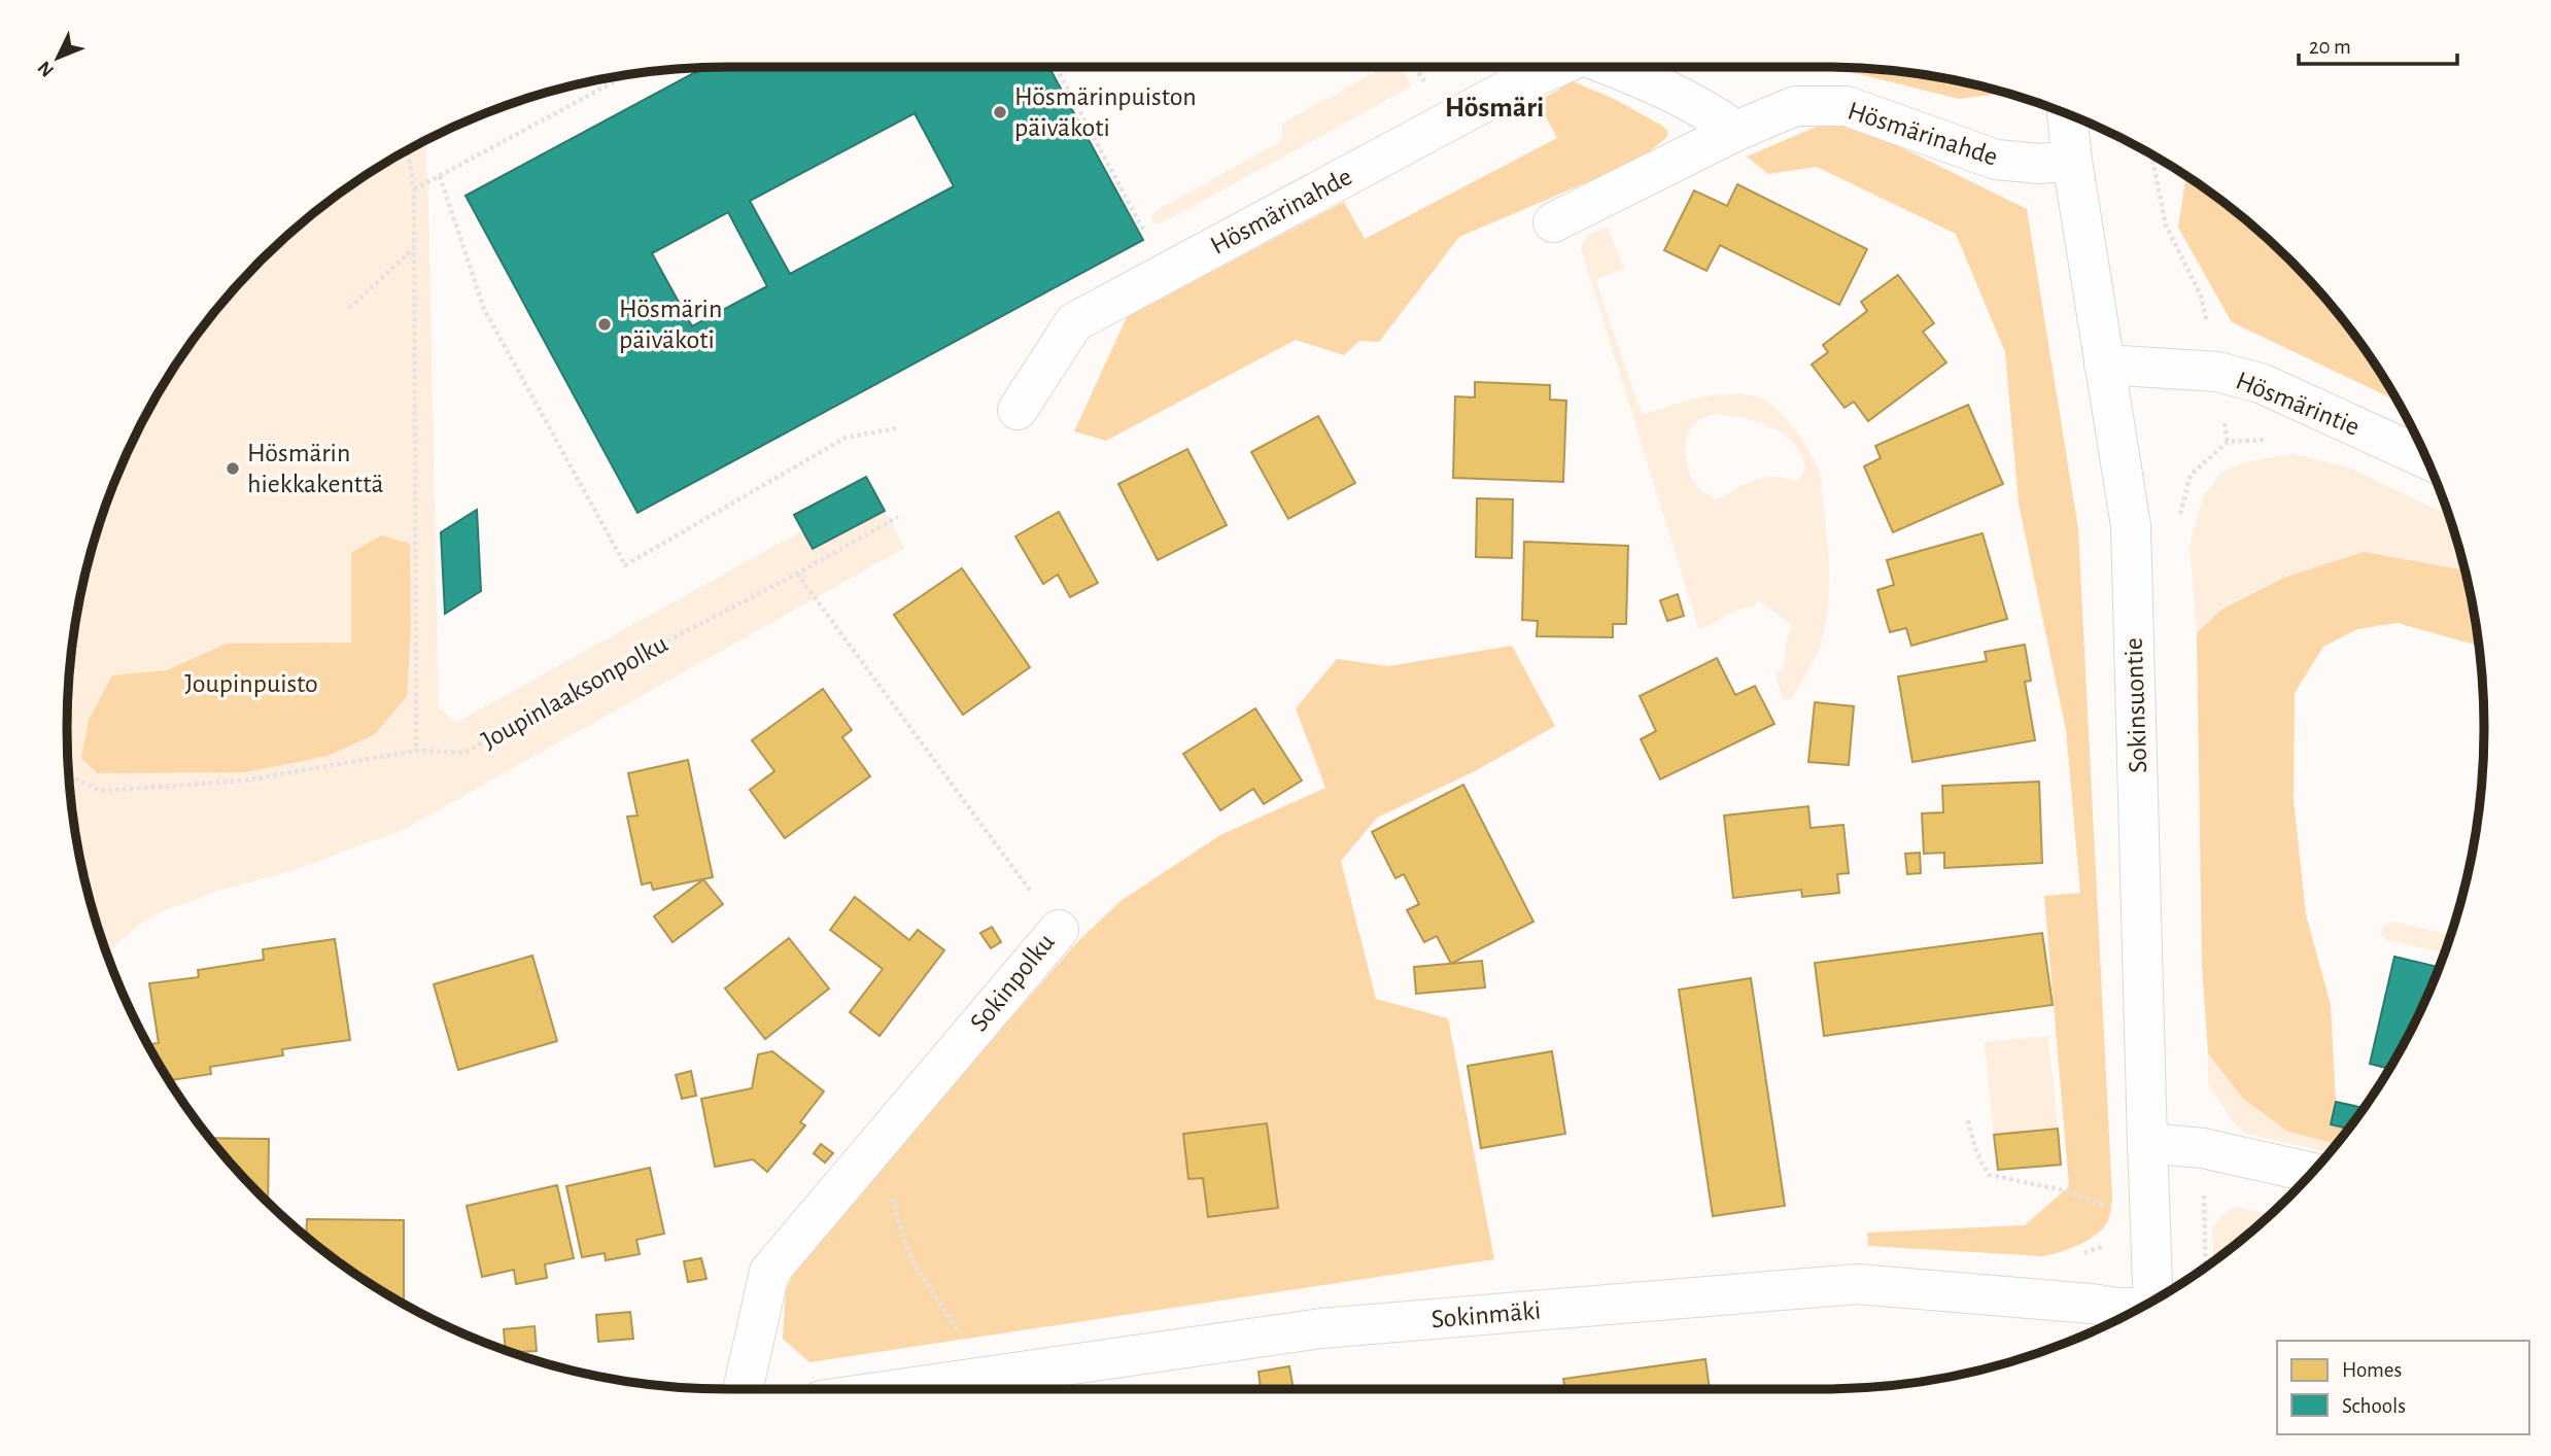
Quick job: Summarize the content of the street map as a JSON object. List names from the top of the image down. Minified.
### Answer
{"streets":{"street":["Hösmärinahde","Hösmärintie","Sokinsuontie","Sokinpolku","Sokinmäki"],"path":["Joupinlaaksonpolku"]},"crossings":[["Hösmärinahde","Sokinsuontie"],["Hösmärintie","Sokinsuontie"],["Joupinlaaksonpolku","Sokinpolku"]],"districts":["Hösmäri"],"parks":["Joupinpuisto"],"places":["Hösmärinpuiston päiväkoti","Hösmärin päiväkoti","Hösmärin hiekkakenttä"],"legend":["Homes","Schools"],"scale_bar":"20 m","north":"bottom left"}
